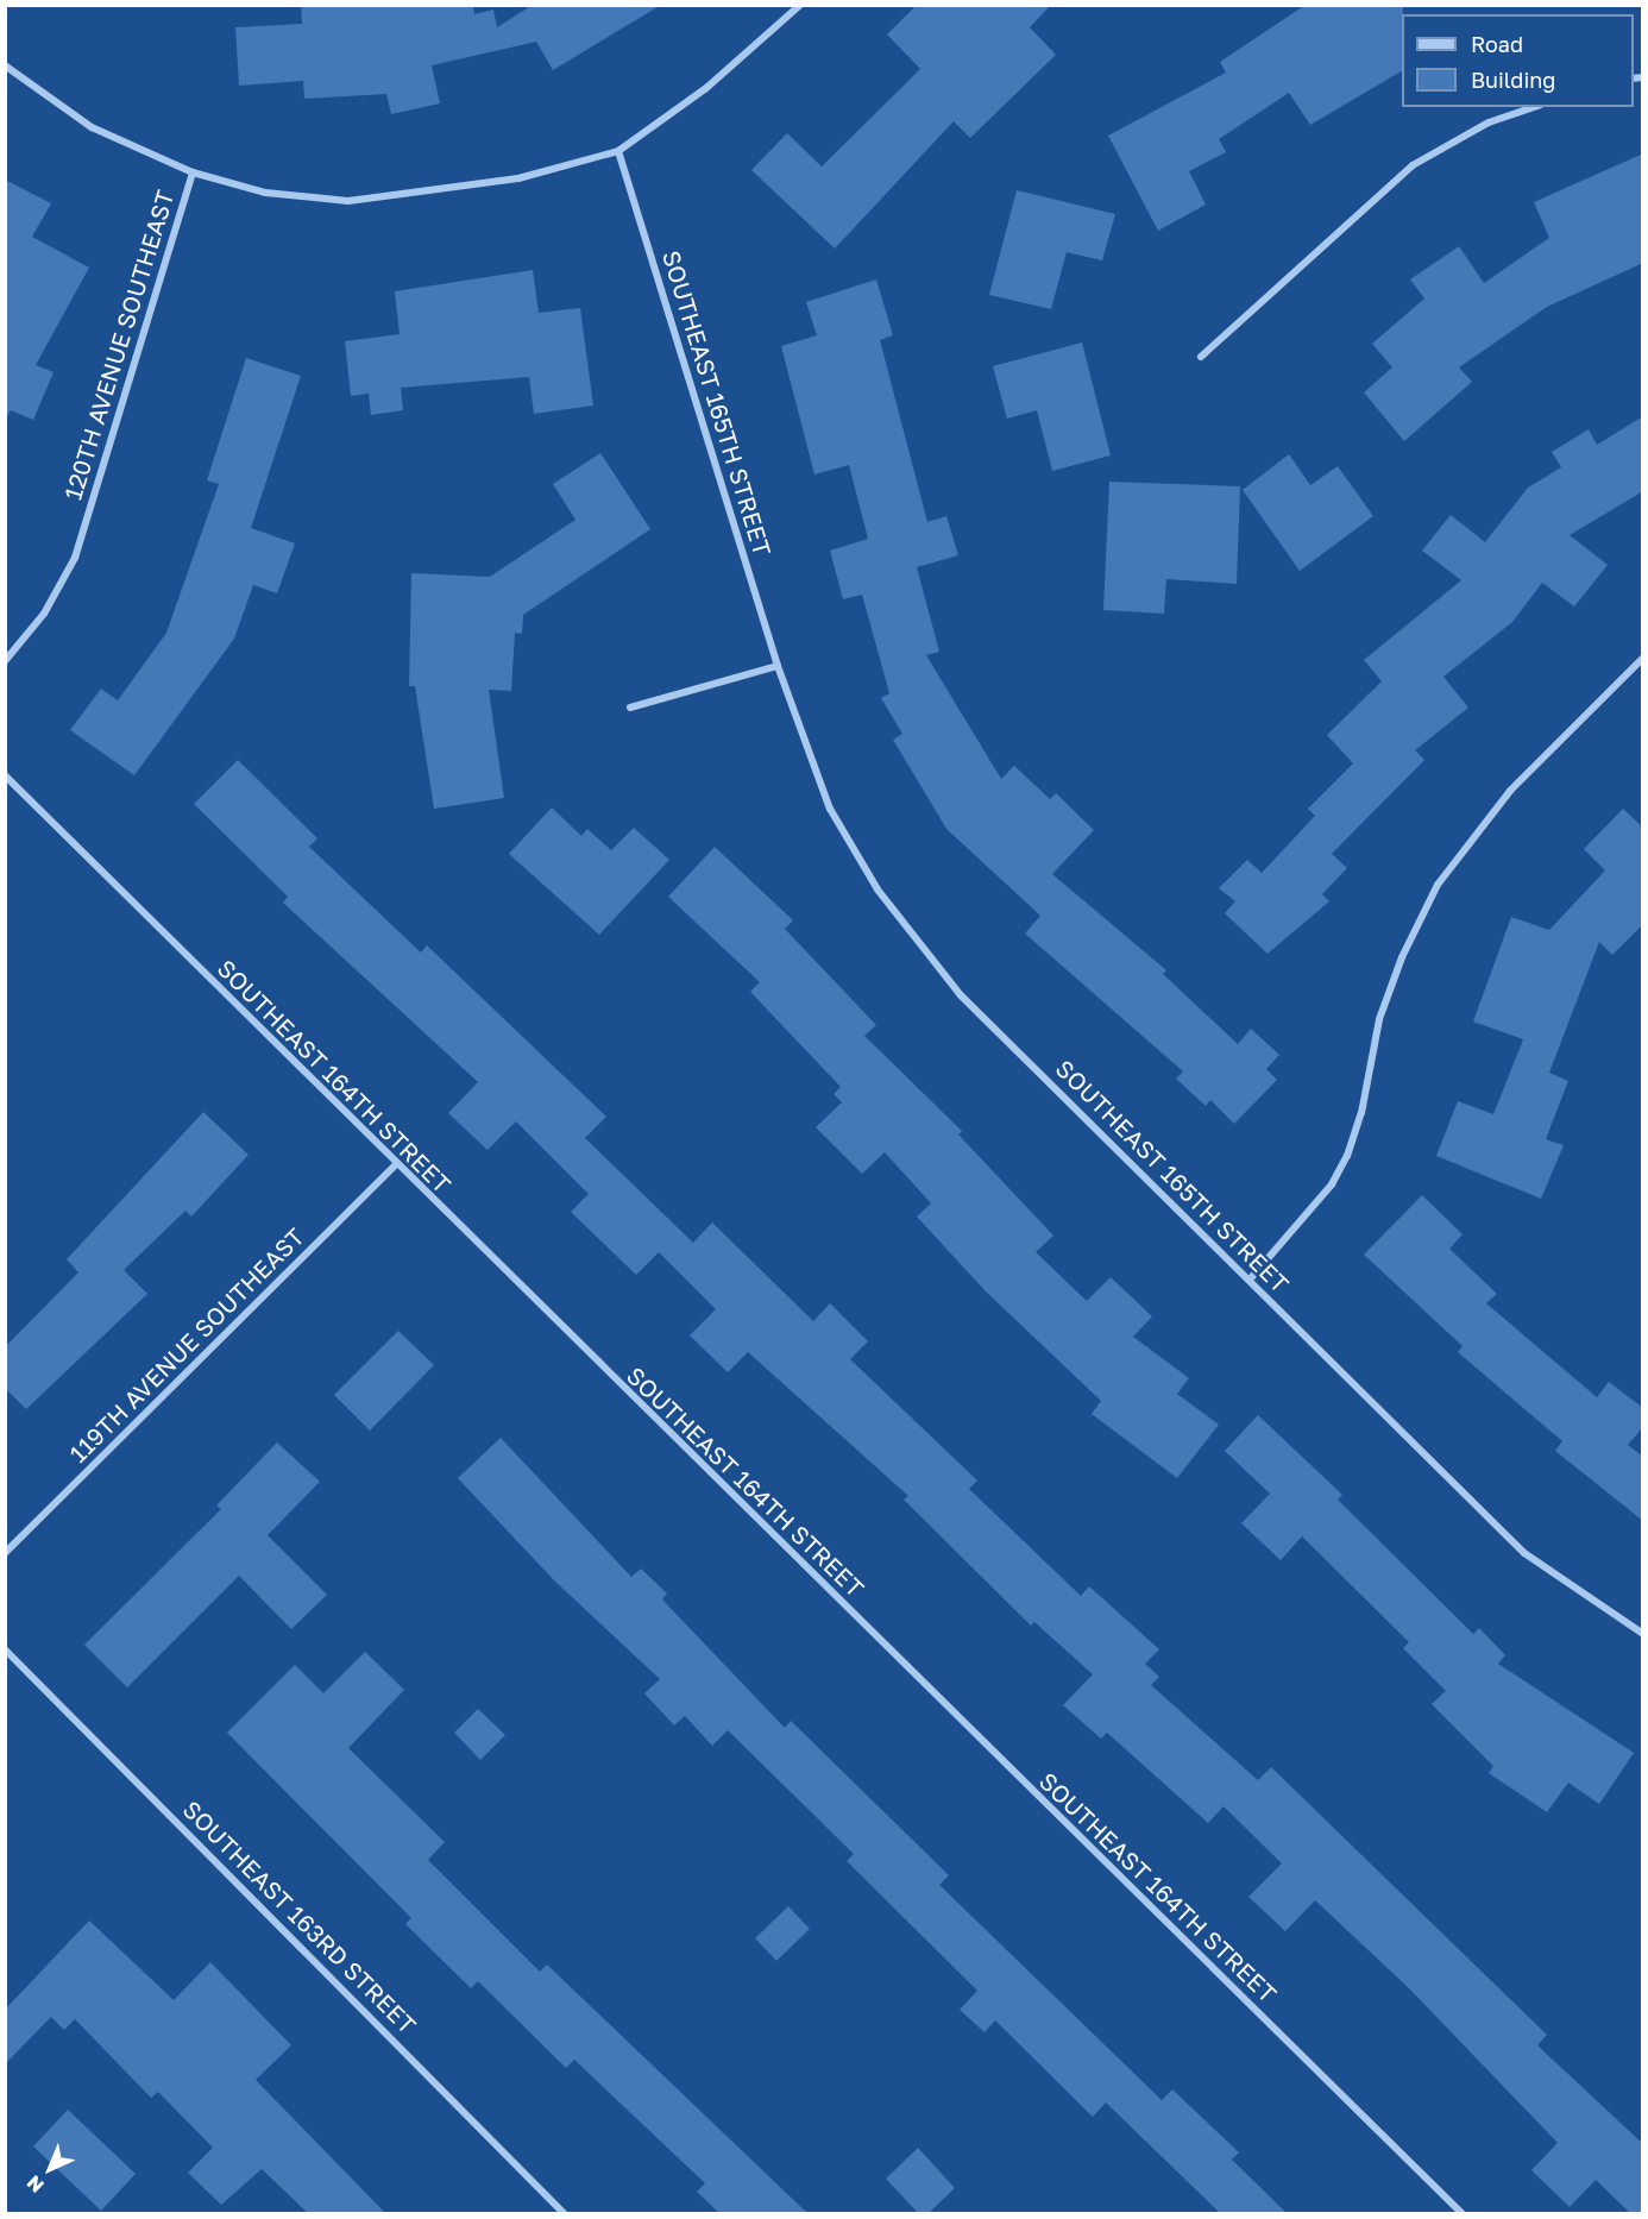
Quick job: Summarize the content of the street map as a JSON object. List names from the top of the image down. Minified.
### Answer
{"streets":{"street":["120TH AVENUE SOUTHEAST","SOUTHEAST 165TH STREET","SOUTHEAST 164TH STREET","119TH AVENUE SOUTHEAST","SOUTHEAST 163RD STREET"]},"crossings":[["120TH AVENUE SOUTHEAST","SOUTHEAST 165TH STREET"],["SOUTHEAST 164TH STREET","119TH AVENUE SOUTHEAST"]],"legend":["Road","Building"],"north":"bottom left"}
